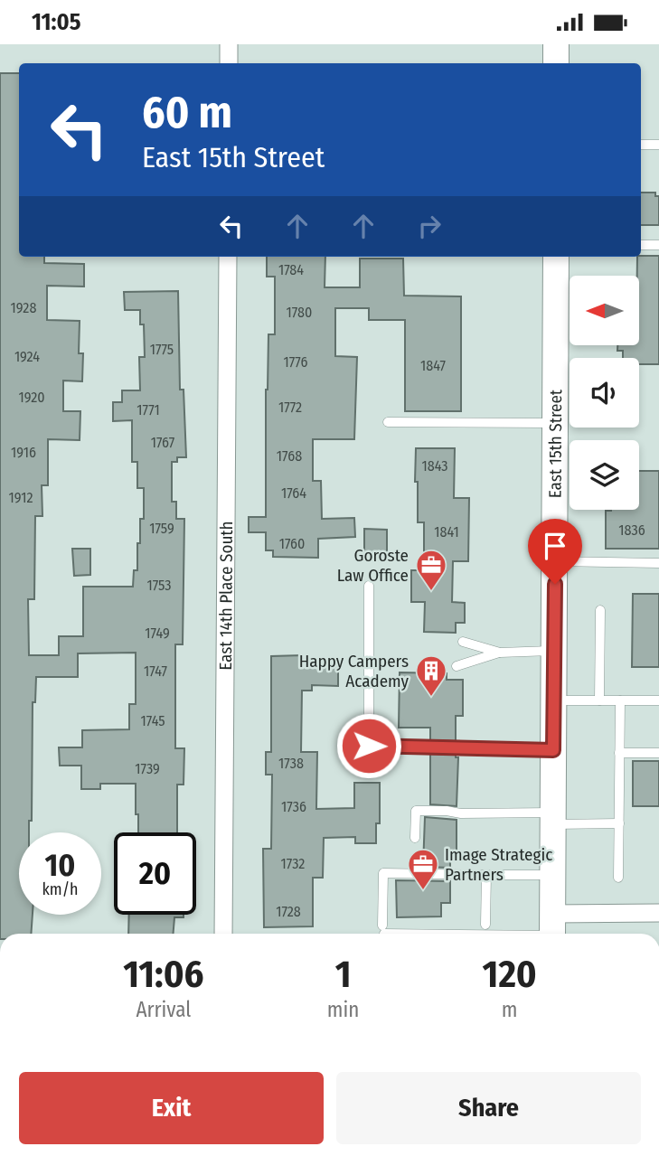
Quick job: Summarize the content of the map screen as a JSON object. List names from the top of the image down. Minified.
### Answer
{"streets":{"main road":["East 15th Street"],"street":["East 14th Place South"]},"places":{"office":["Goroste Law Office","Image Strategic Partners"],"building":["Happy Campers Academy"]},"house_numbers":["1784","1928","1780","1775","1924","1776","1847","1920","1772","1771","1767","1916","1768","1843","1764","1912","1759","1836","1841","1760","1753","1749","1747","1745","1738","1739","1736","1732","1728"],"north":"left","page":{"status":"11:05","turn":["60 m","East 15th Street"],"speed":"10 km/h","limit":"20","eta":["11:06","Arrival","1","min","120","m"],"buttons":["Exit","Share"]}}
